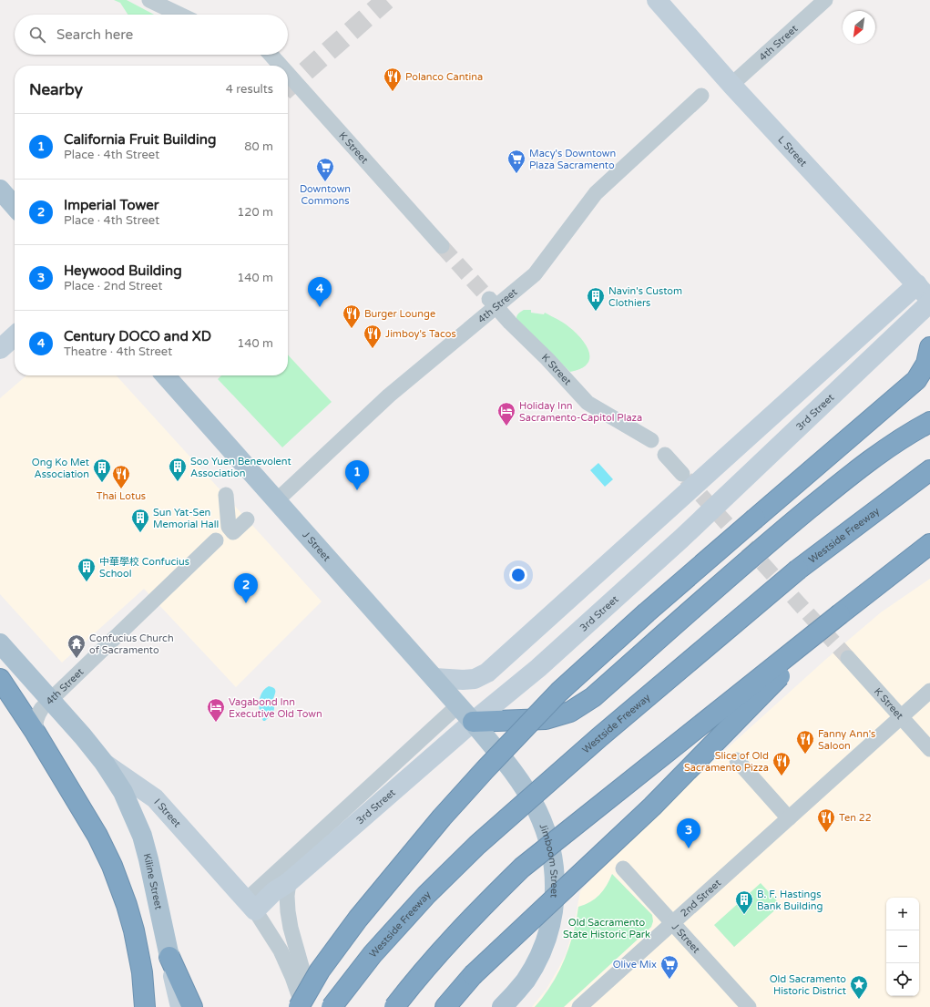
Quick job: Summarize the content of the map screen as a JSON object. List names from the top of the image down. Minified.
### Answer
{"streets":{"highway":["Westside Freeway"],"main road":["J Street","I Street","Jimboom Street","Kiline Street"],"street":["4th Street","K Street","L Street","3rd Street","2nd Street"]},"crossings":[["4th Street","K Street"],["4th Street","L Street"],["4th Street","J Street"],["4th Street","I Street"],["K Street","2nd Street"],["3rd Street","J Street"],["3rd Street","I Street"],["3rd Street","Jimboom Street"],["J Street","Jimboom Street"],["J Street","2nd Street"],["I Street","Kiline Street"]],"parks":["Old Sacramento State Historic Park"],"places":{"restaurant":["Polanco Cantina","Burger Lounge","Jimboy's Tacos","Thai Lotus","Fanny Ann's Saloon","Slice of Old Sacramento Pizza","Ten 22"],"supermarket":["Macy's Downtown Plaza Sacramento","Downtown Commons","Olive Mix"],"building":["Navin's Custom Clothiers","Soo Yuen Benevolent Association","Ong Ko Met Association","Sun Yat-Sen Memorial Hall","中華學校 Confucius School","B. F. Hastings Bank Building"],"hotel":["Holiday Inn Sacramento-Capitol Plaza","Vagabond Inn Executive Old Town"],"temple":["Confucius Church of Sacramento"],"place":["Old Sacramento Historic District"]},"north":"bottom left","page":{"search":"Search here","heading":["Nearby","4 results"],"list":[{"mark":"1","name":"California Fruit Building","note":"Place · 4th Street","value":"80 m"},{"mark":"2","name":"Imperial Tower","note":"Place · 4th Street","value":"120 m"},{"mark":"3","name":"Heywood Building","note":"Place · 2nd Street","value":"140 m"},{"mark":"4","name":"Century DOCO and XD","note":"Theatre · 4th Street","value":"140 m"}],"pins":["4","1","2","3"],"map_buttons":["+","−"]}}
